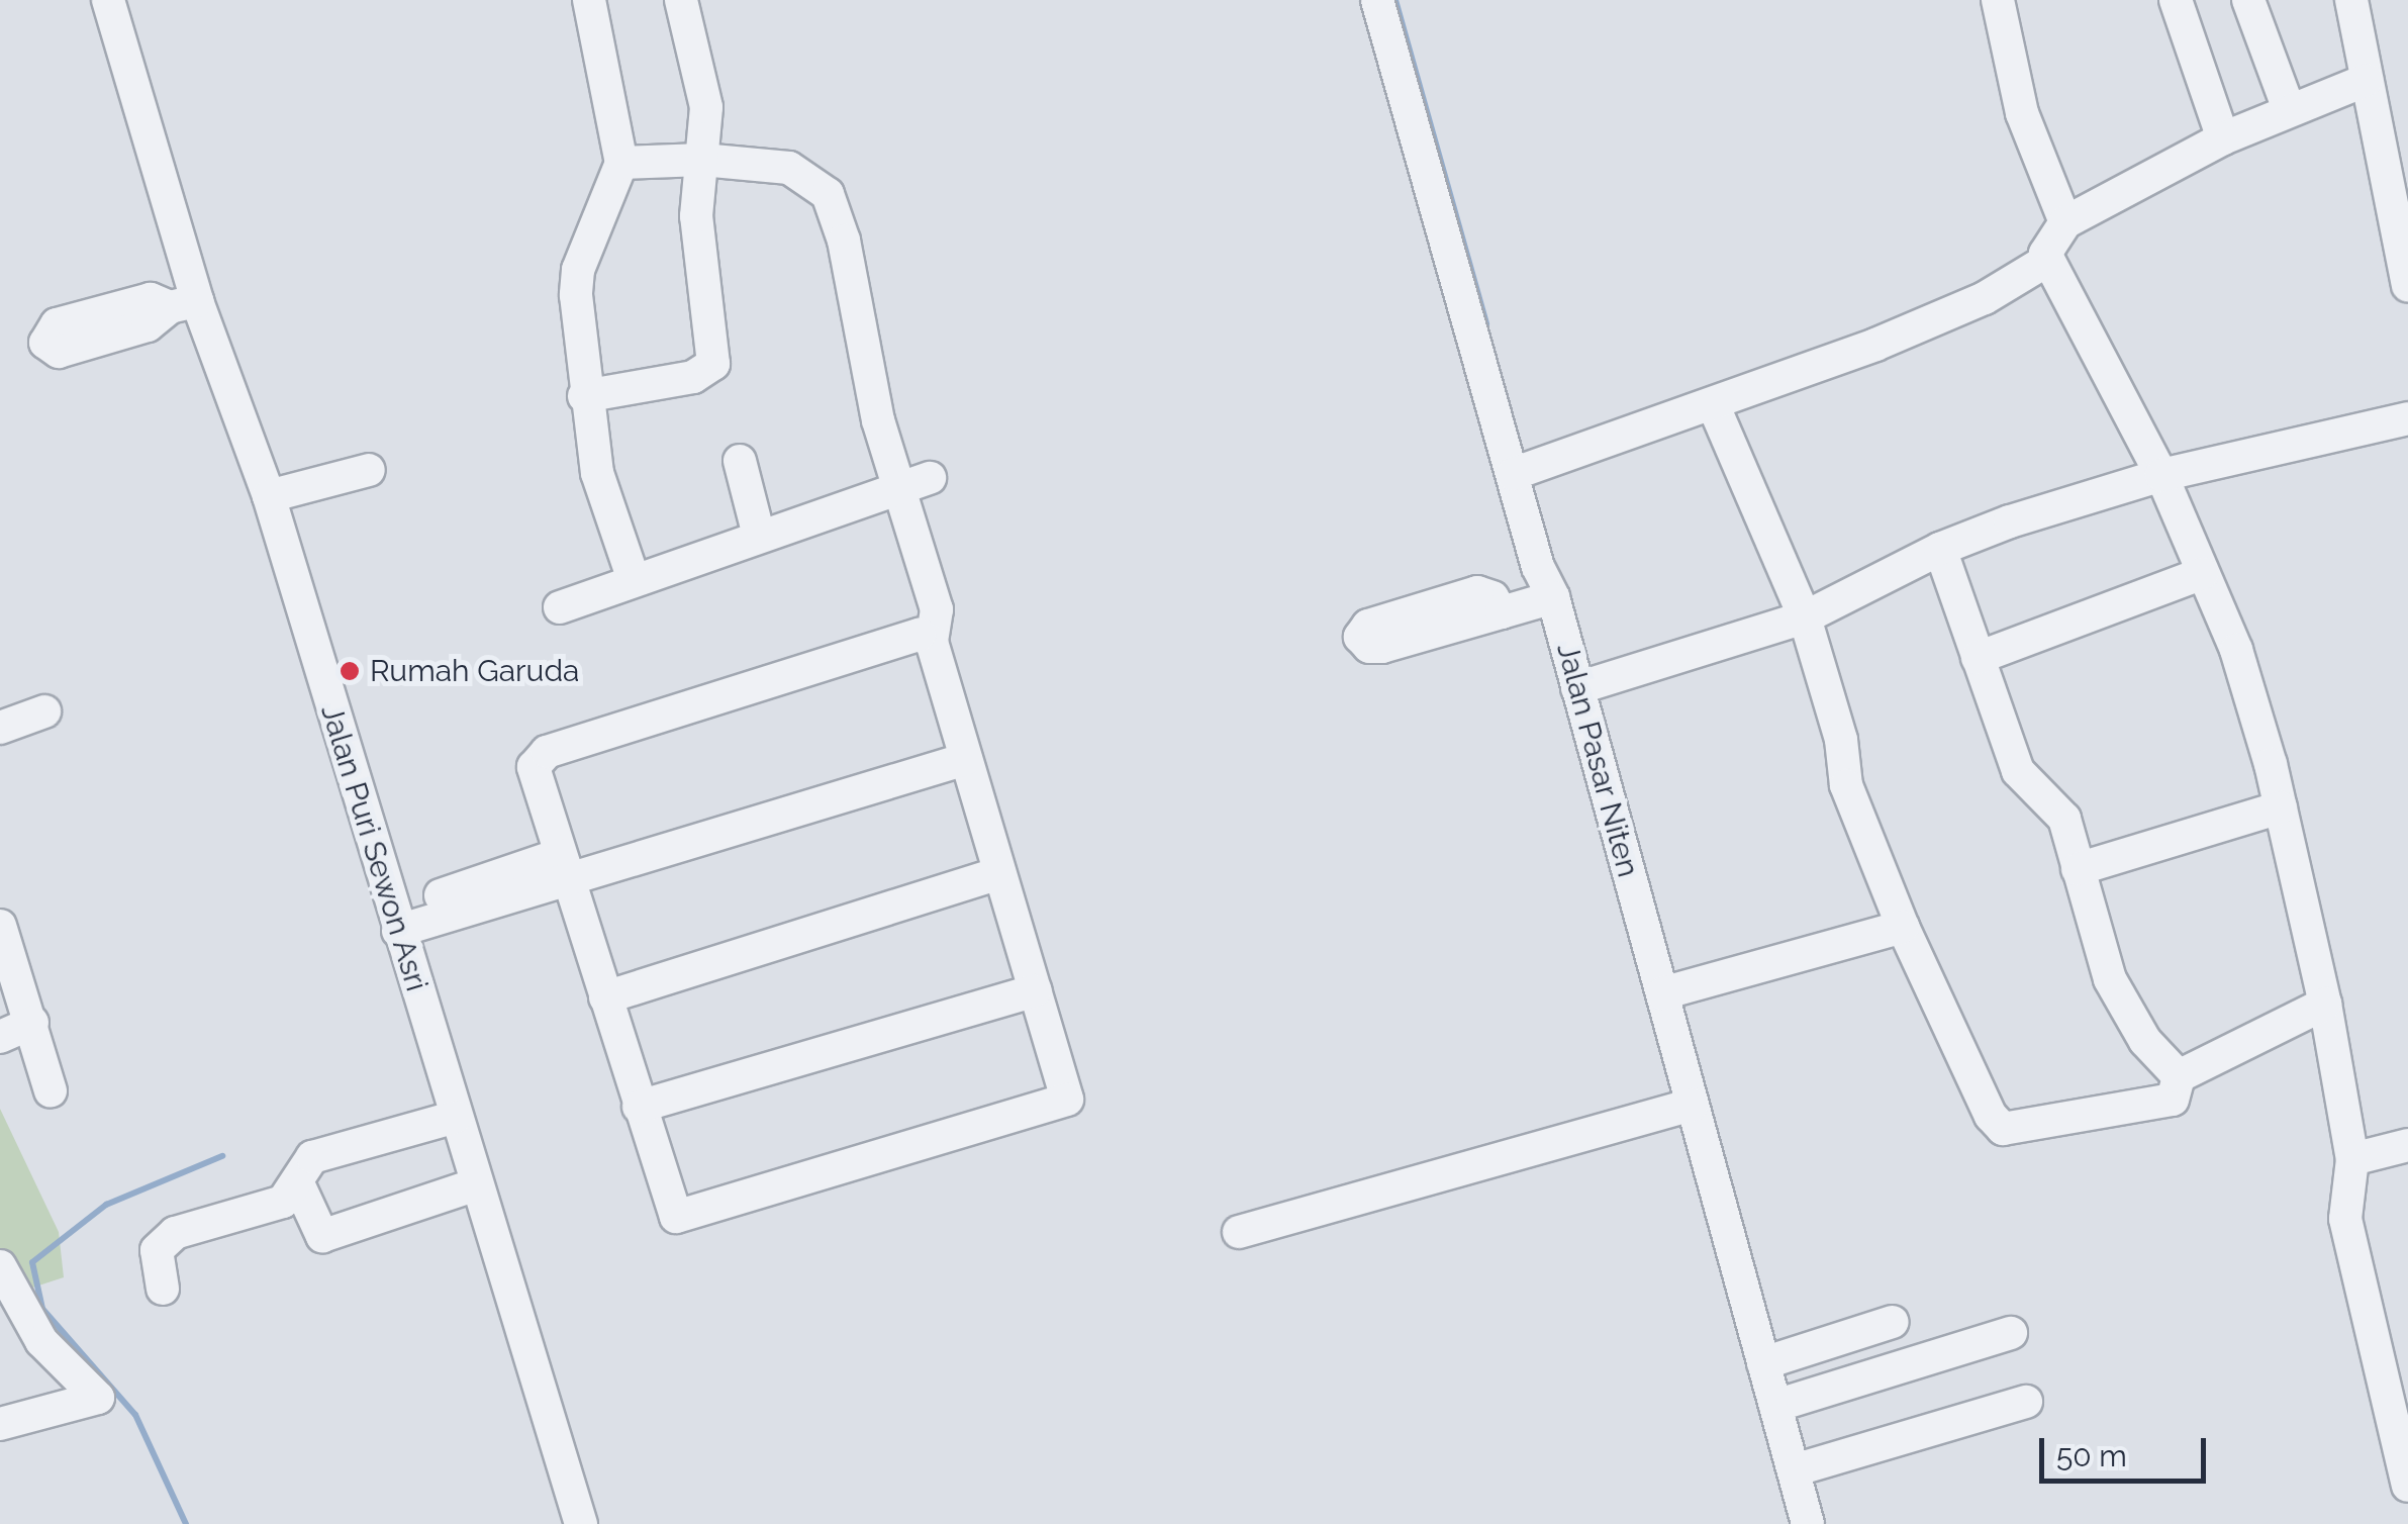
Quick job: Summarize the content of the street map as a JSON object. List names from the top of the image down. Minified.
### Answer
{"streets":{"street":["Jalan Pasar Niten","Jalan Puri Sewon Asri"]},"places":["Rumah Garuda"],"scale_bar":"50 m"}
